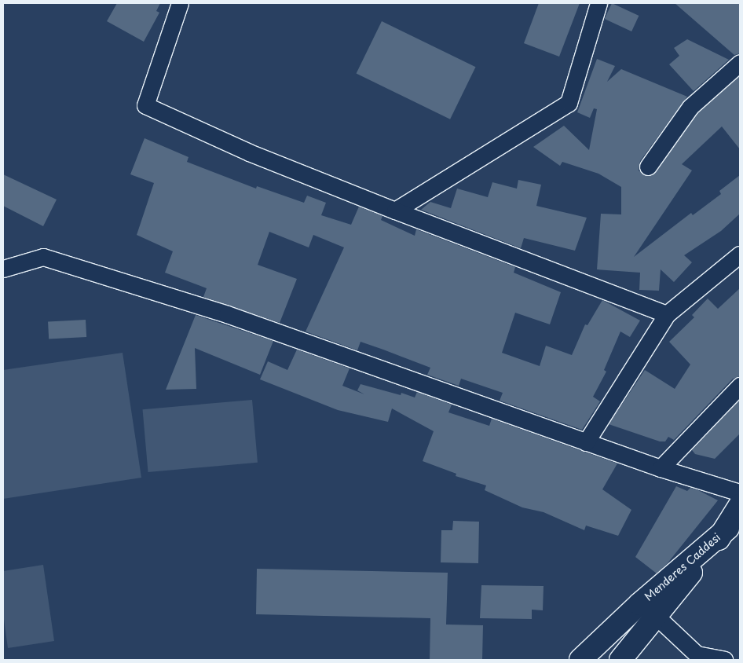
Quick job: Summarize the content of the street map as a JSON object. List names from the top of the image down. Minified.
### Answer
{"streets":{"main road":["Menderes Caddesi"]}}
